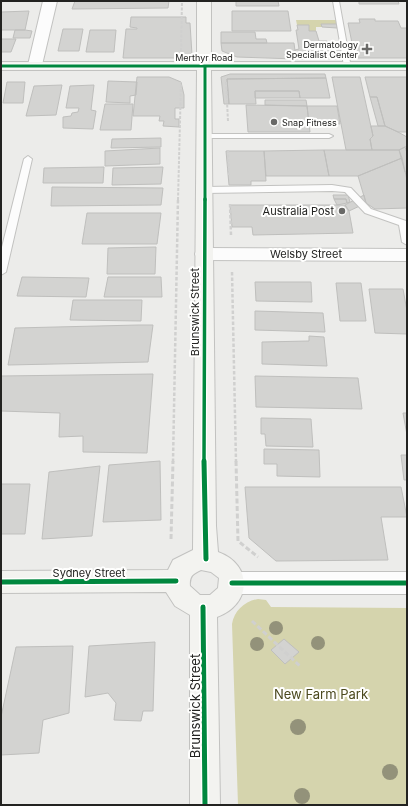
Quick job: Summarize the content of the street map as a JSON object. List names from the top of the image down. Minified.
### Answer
{"streets":{"main road":["Merthyr Road","Brunswick Street","Sydney Street"],"street":["Welsby Street"]},"crossings":[["Merthyr Road","Brunswick Street"],["Welsby Street","Brunswick Street"],["Brunswick Street","Sydney Street"]],"parks":["New Farm Park"],"places":{"health":["Dermatology Specialist Center"],"other":["Snap Fitness","Australia Post"]}}
